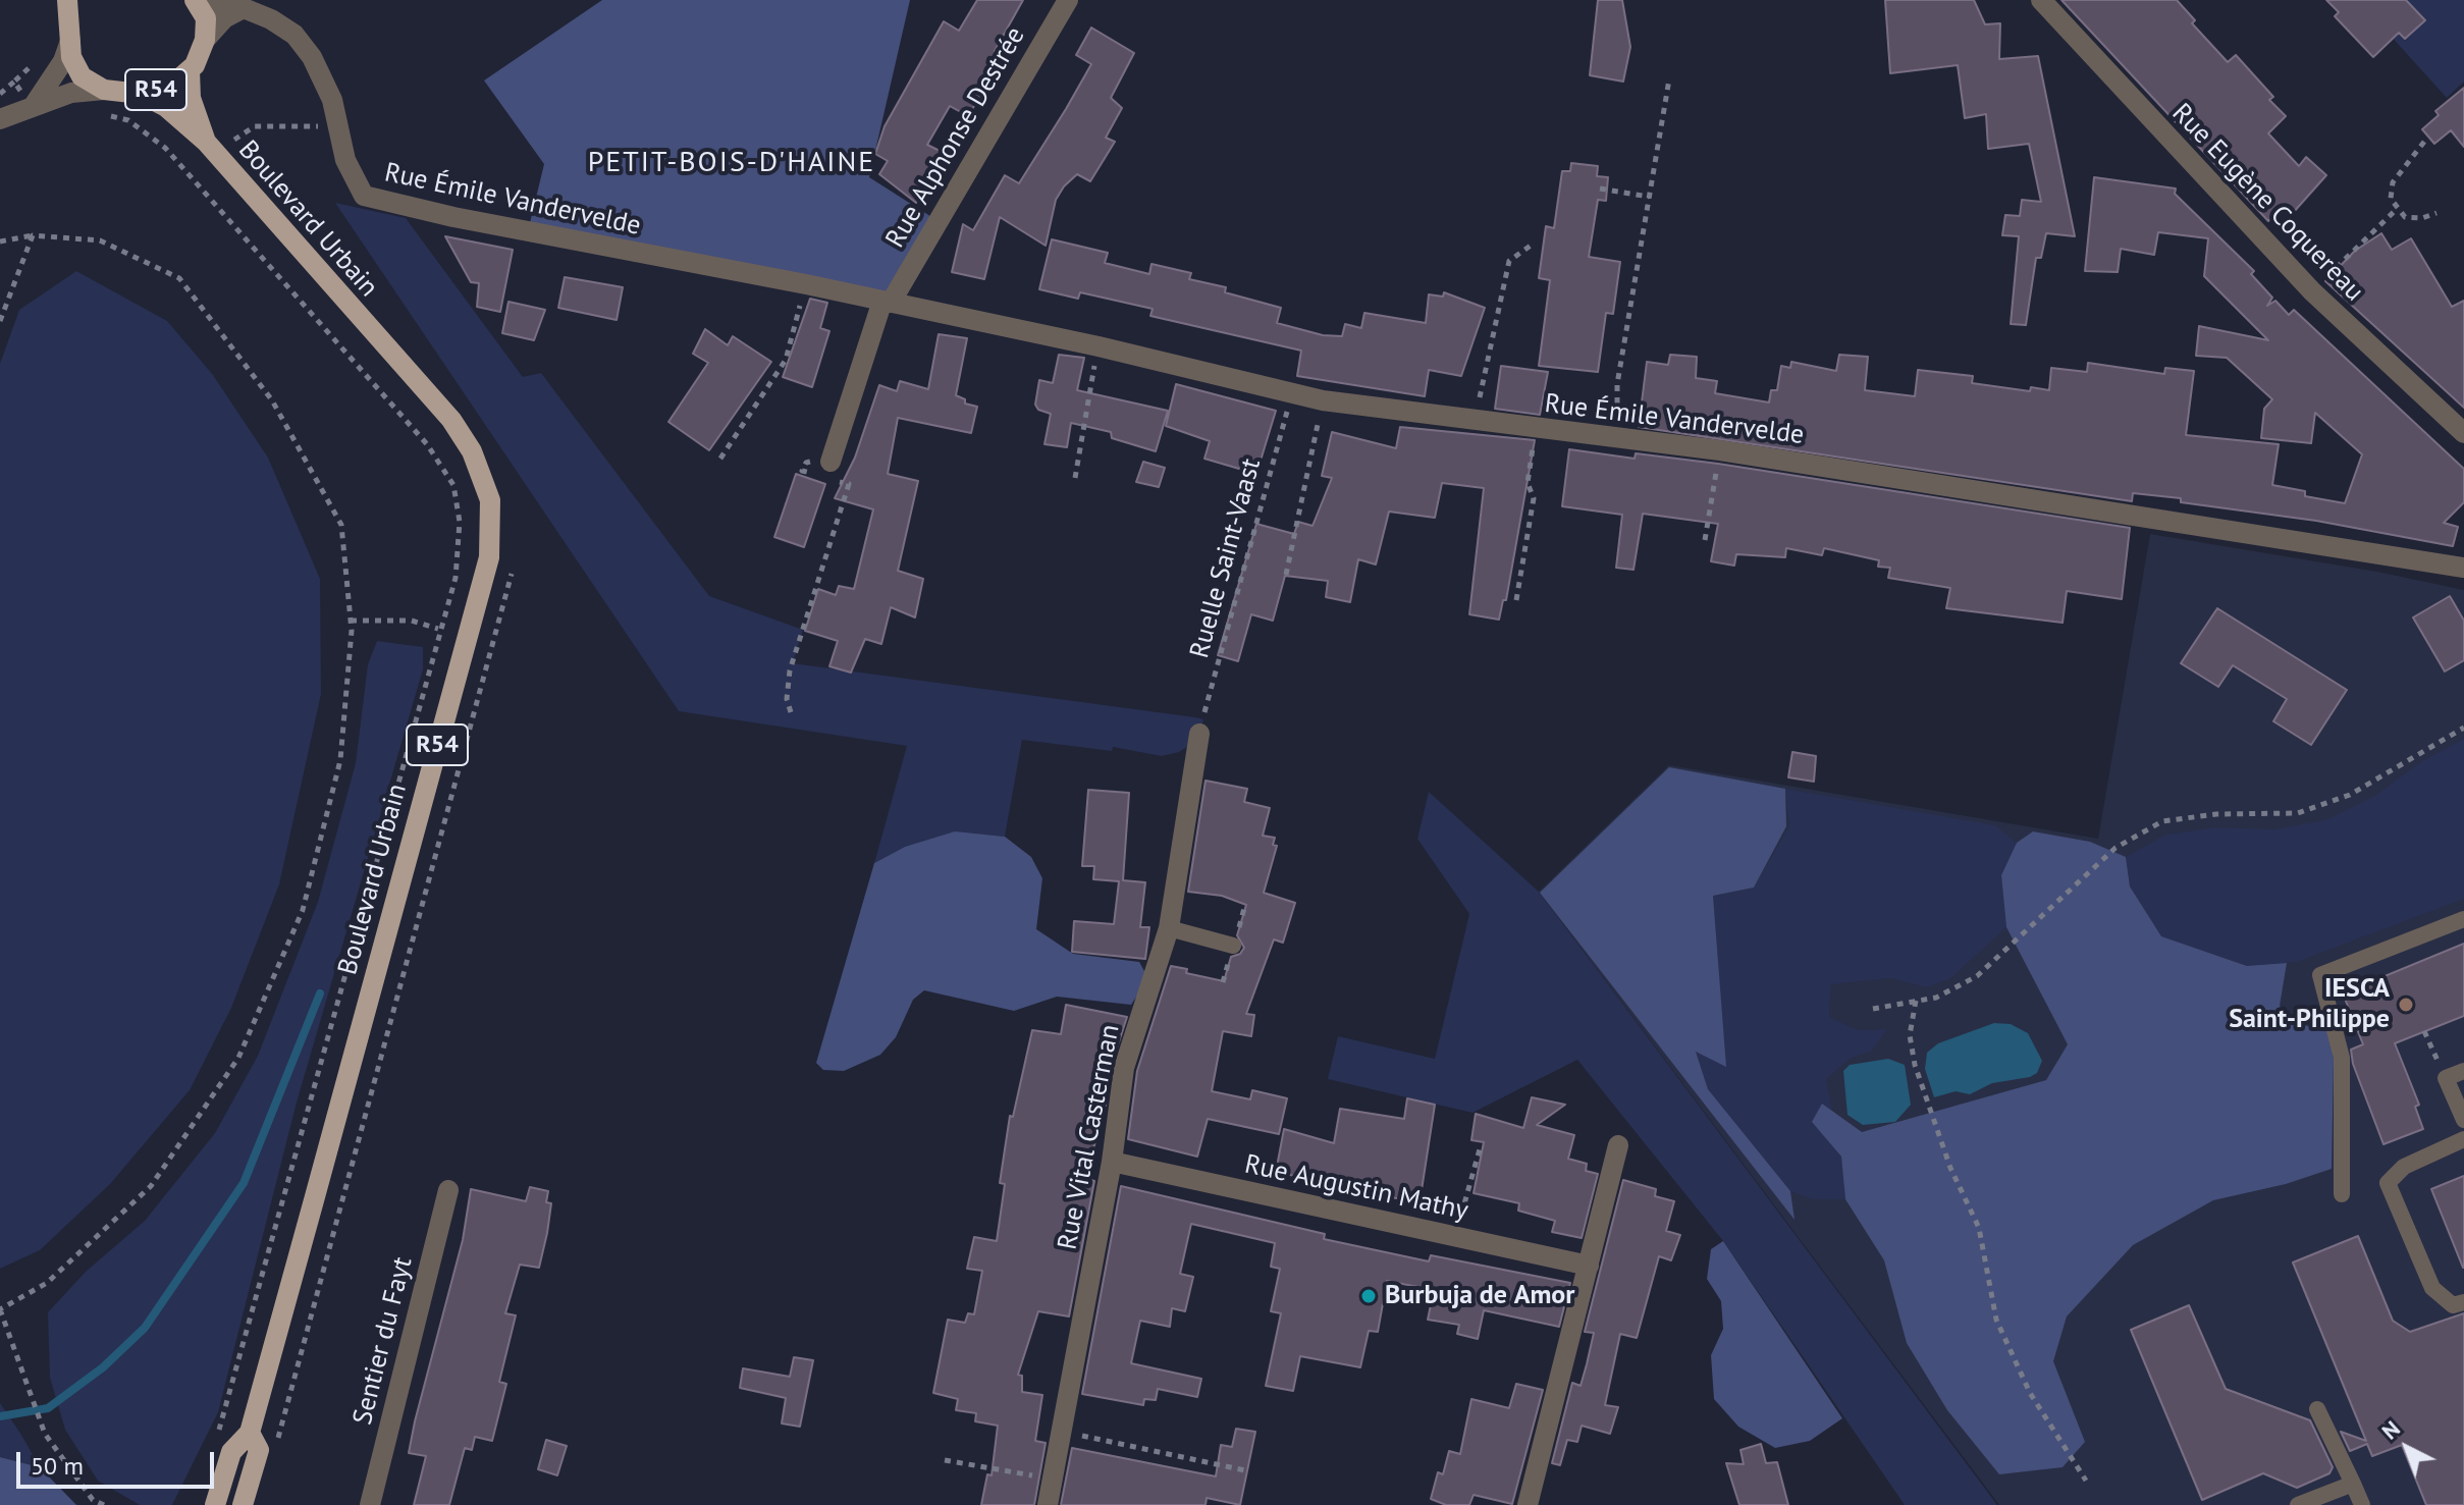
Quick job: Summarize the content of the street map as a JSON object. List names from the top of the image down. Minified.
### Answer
{"streets":{"main road":["R54","Boulevard Urbain"],"street":["Rue Alphonse Destrée","Rue Émile Vandervelde","Rue Eugène Coquereau","Rue Vital Casterman","Rue Augustin Mathy","Sentier du Fayt"],"path":["Ruelle Saint-Vaast"]},"crossings":[["R54","Rue Émile Vandervelde"],["R54","Boulevard Urbain"],["Rue Alphonse Destrée","Rue Émile Vandervelde"],["Rue Émile Vandervelde","Ruelle Saint-Vaast"],["Ruelle Saint-Vaast","Rue Vital Casterman"],["Rue Vital Casterman","Rue Augustin Mathy"]],"districts":["PETIT-BOIS-D'HAINE"],"places":["IESCA Saint-Philippe","Burbuja de Amor"],"scale_bar":"50 m","north":"top left"}
